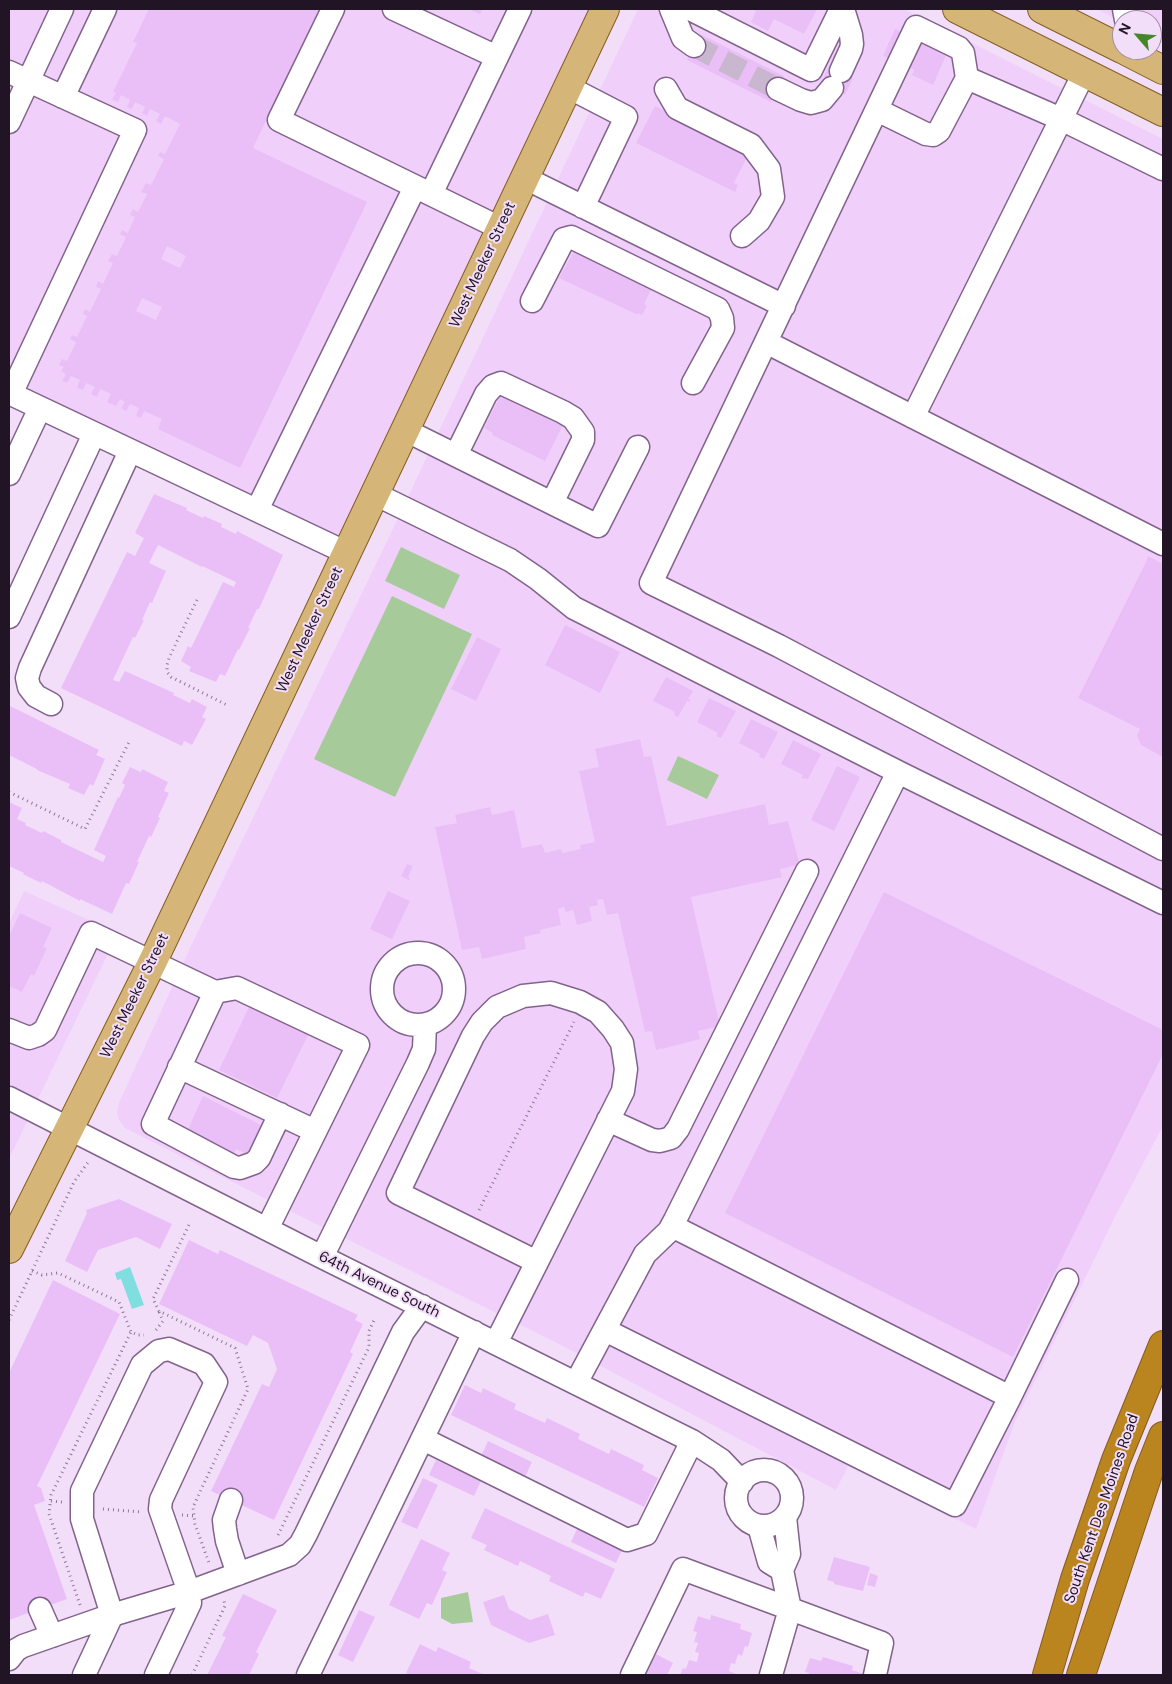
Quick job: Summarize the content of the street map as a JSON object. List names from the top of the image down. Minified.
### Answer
{"streets":{"highway":["South Kent Des Moines Road"],"main road":["West Meeker Street"],"street":["64th Avenue South"]},"crossings":[["West Meeker Street","64th Avenue South"]],"north":"top left"}
